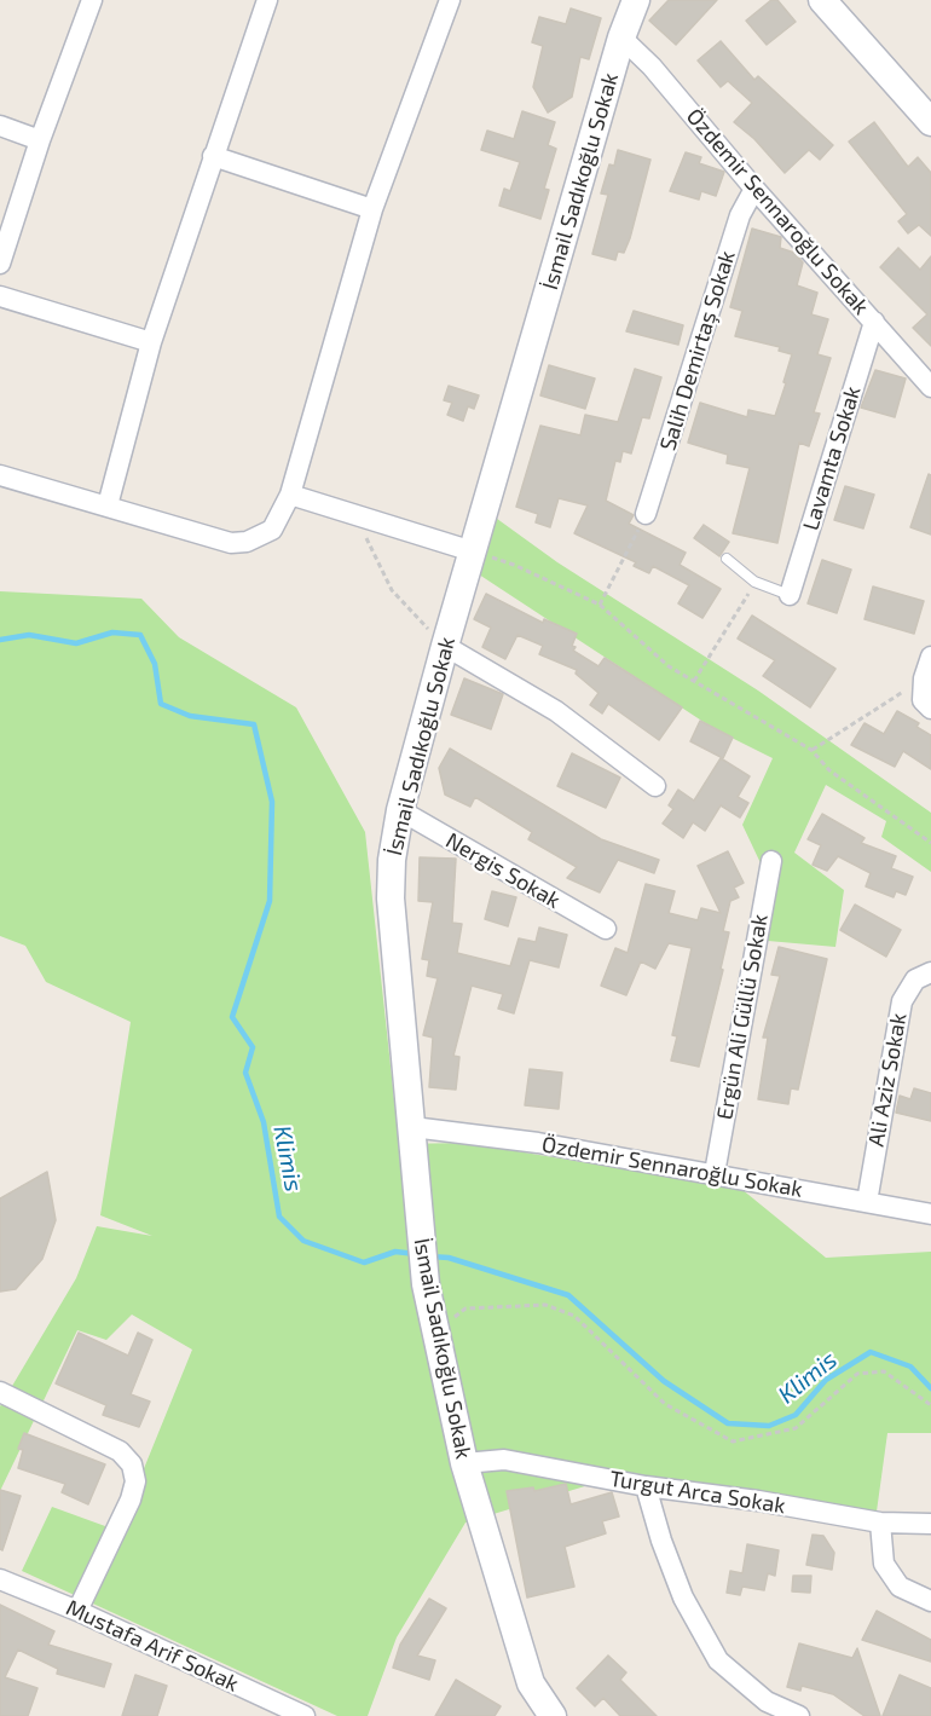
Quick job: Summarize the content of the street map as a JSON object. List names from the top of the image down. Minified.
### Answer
{"streets":{"street":["İsmail Sadıkoğlu Sokak","Özdemir Sennaroğlu Sokak","Salih Demirtaş Sokak","Lavamta Sokak","Nergis Sokak","Ergün Ali Güllü Sokak","Ali Aziz Sokak","Turgut Arca Sokak","Mustafa Arif Sokak"]},"crossings":[["İsmail Sadıkoğlu Sokak","Özdemir Sennaroğlu Sokak"],["İsmail Sadıkoğlu Sokak","Nergis Sokak"],["İsmail Sadıkoğlu Sokak","Turgut Arca Sokak"],["Özdemir Sennaroğlu Sokak","Salih Demirtaş Sokak"],["Özdemir Sennaroğlu Sokak","Lavamta Sokak"],["Özdemir Sennaroğlu Sokak","Ergün Ali Güllü Sokak"],["Özdemir Sennaroğlu Sokak","Ali Aziz Sokak"]],"water":["Klimis"]}
